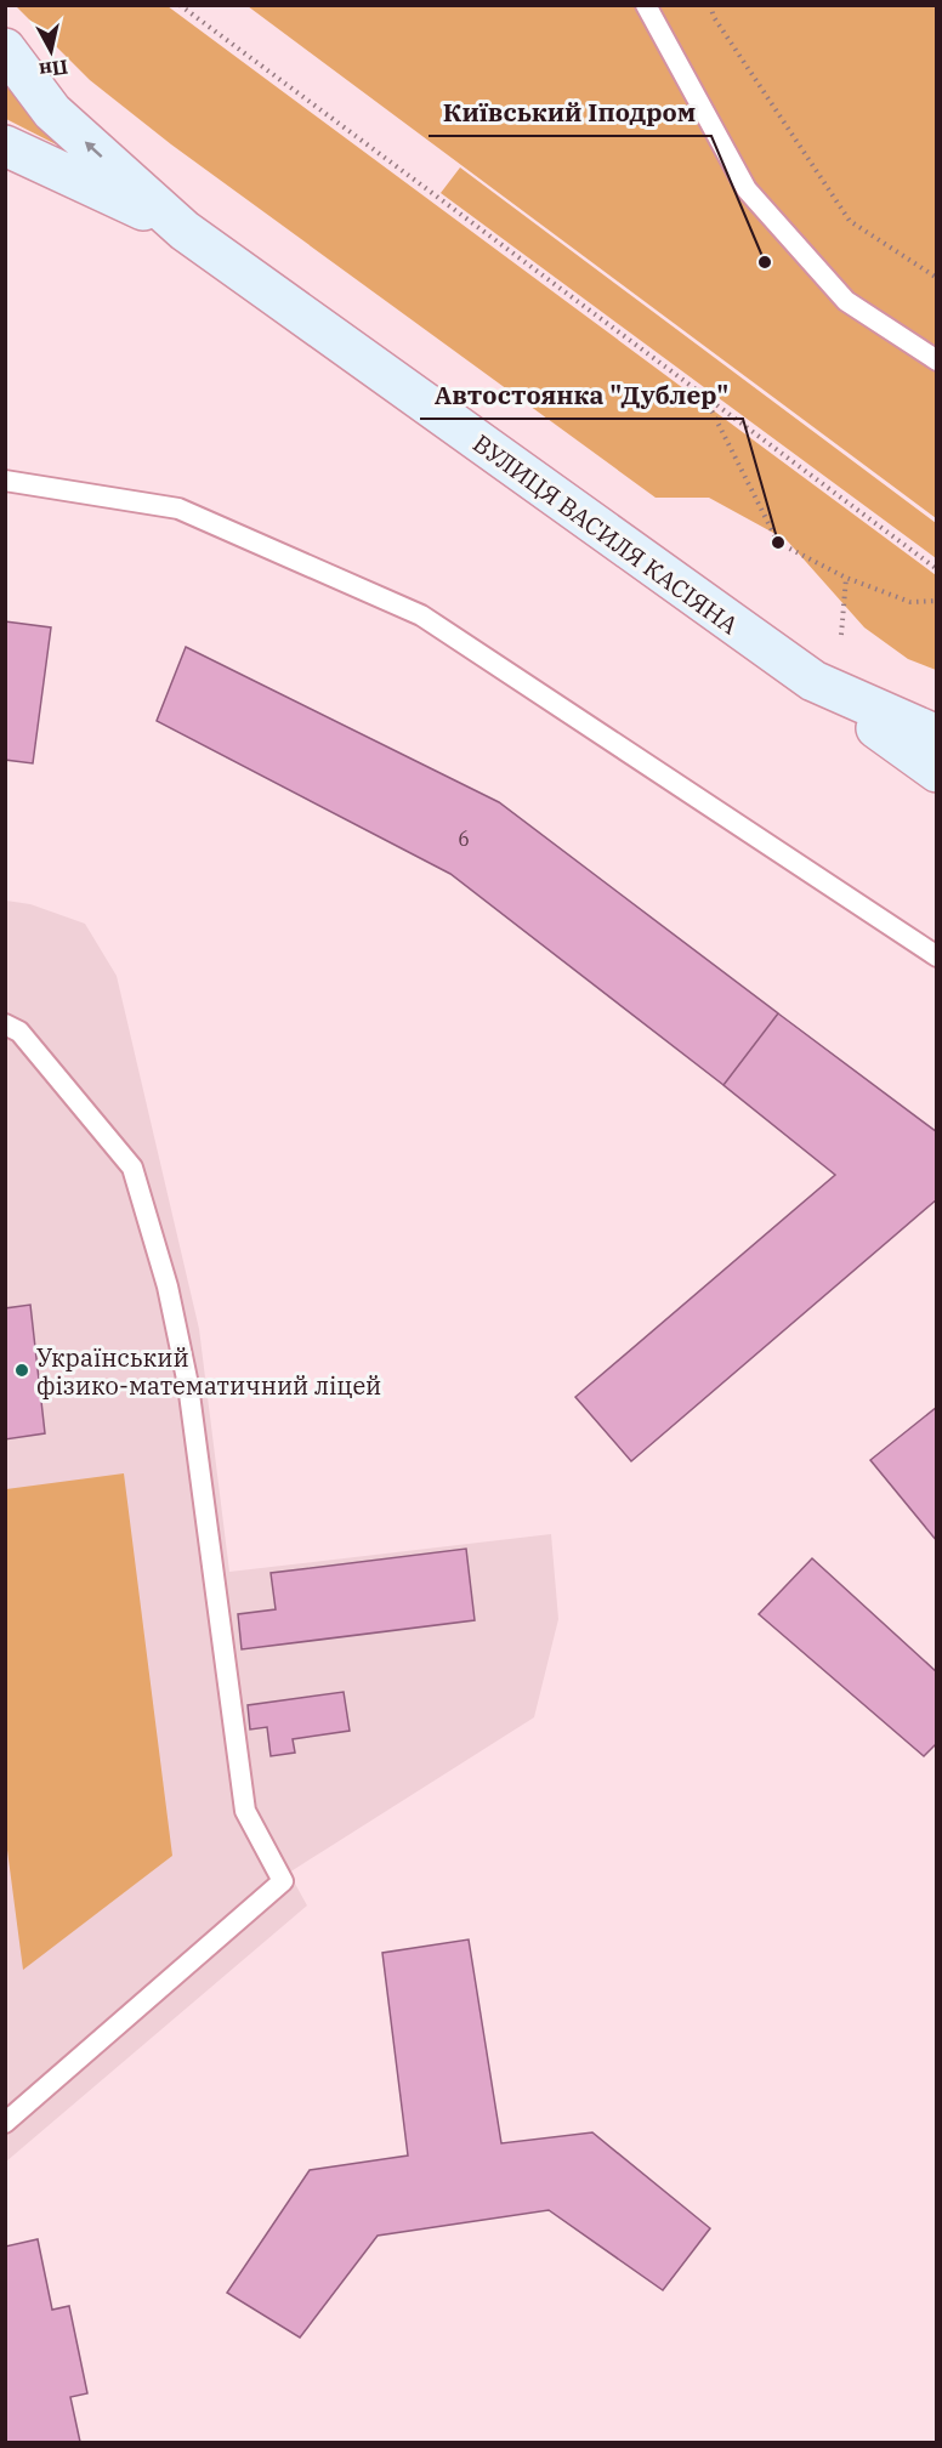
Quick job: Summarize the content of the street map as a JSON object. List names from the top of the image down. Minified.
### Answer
{"streets":{"street":["ВУЛИЦЯ ВАСИЛЯ КАСІЯНА"]},"places":["Київський Іподром","Автостоянка \"Дублер\"","Український фізико-математичний ліцей"],"house_numbers":["6"],"north":"bottom"}
